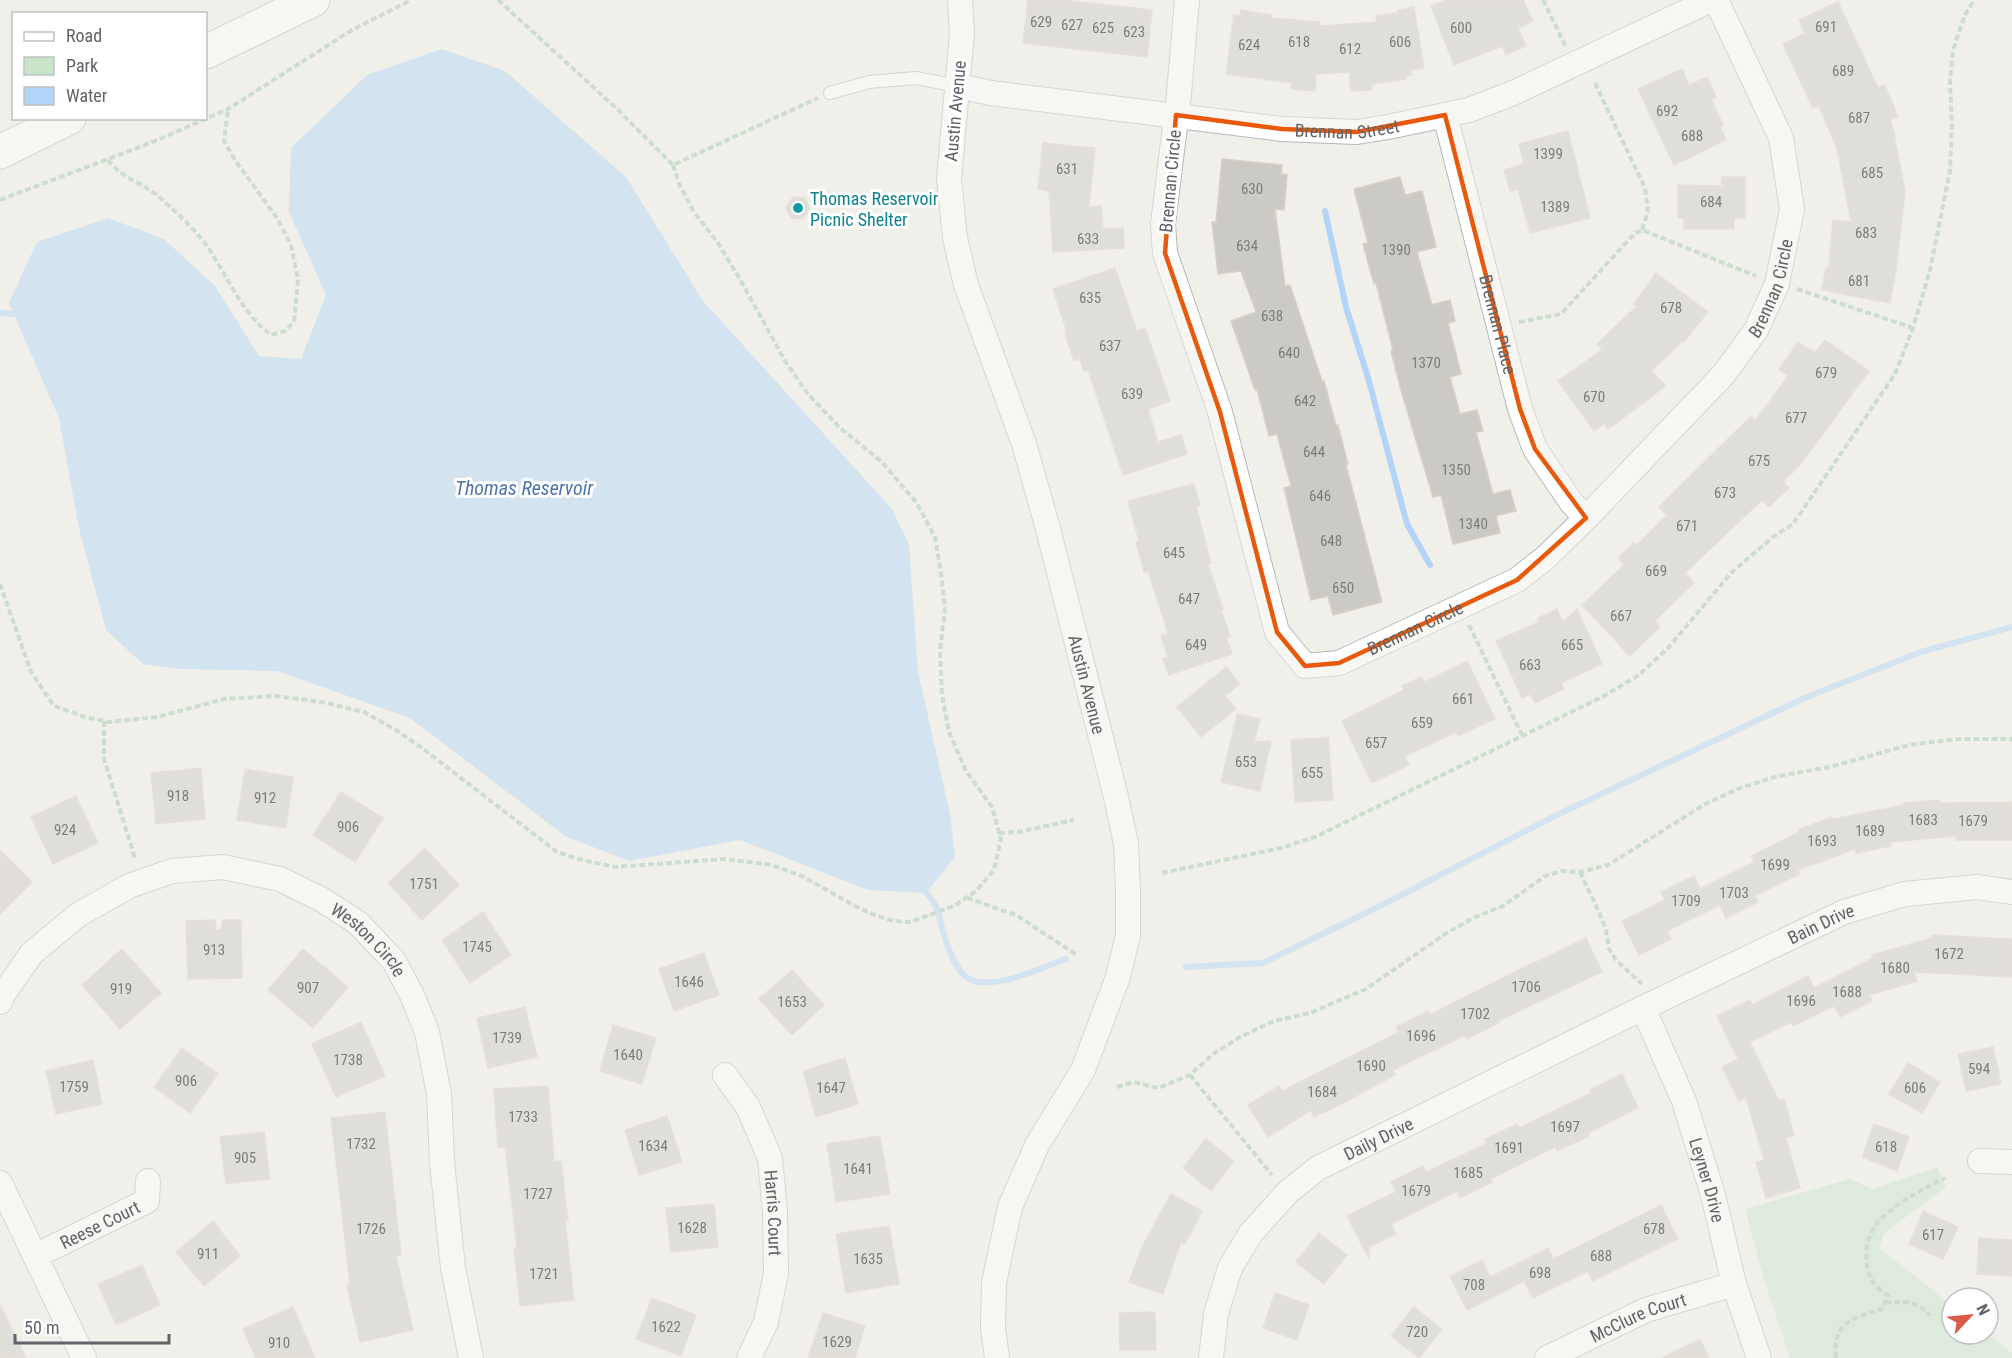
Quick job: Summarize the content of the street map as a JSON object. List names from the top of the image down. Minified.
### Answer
{"streets":{"street":["Austin Avenue","Brennan Street","Brennan Circle","Brennan Place","Bain Drive","Weston Circle","Daily Drive","Leyner Drive","Harris Court","Reese Court","McClure Court"]},"crossings":[["Austin Avenue","Brennan Street"],["Brennan Street","Brennan Circle"],["Brennan Street","Brennan Place"],["Brennan Circle","Brennan Place"],["Bain Drive","Daily Drive"],["Bain Drive","Leyner Drive"],["Daily Drive","Leyner Drive"],["Leyner Drive","McClure Court"]],"water":["Thomas Reservoir"],"places":["Thomas Reservoir Picnic Shelter"],"house_numbers":["629","627","691","625","600","623","618","606","624","612","689","692","687","688","1399","631","685","630","684","1389","683","633","634","1390","681","635","678","638","637","640","1370","679","639","670","642","677","644","675","1350","673","646","1340","671","648","645","669","650","647","667","649","665","663","661","659","657","653","655","918","912","1683","1679","906","924","1689","1693","1699","1751","1703","1709","1745","913","1672","1680","1646","1706","907","919","1688","1696","1653","1702","1696","1739","1640","1738","1690","594","906","1759","1647","606","1684","1733","1697","1732","1634","618","1691","905","1641","1685","1679","1727","1628","1726","678","617","911","688","1635","698","1721","708","1622","720","1629","910"],"legend":["Road","Park","Water"],"scale_bar":"50 m","north":"top right"}
